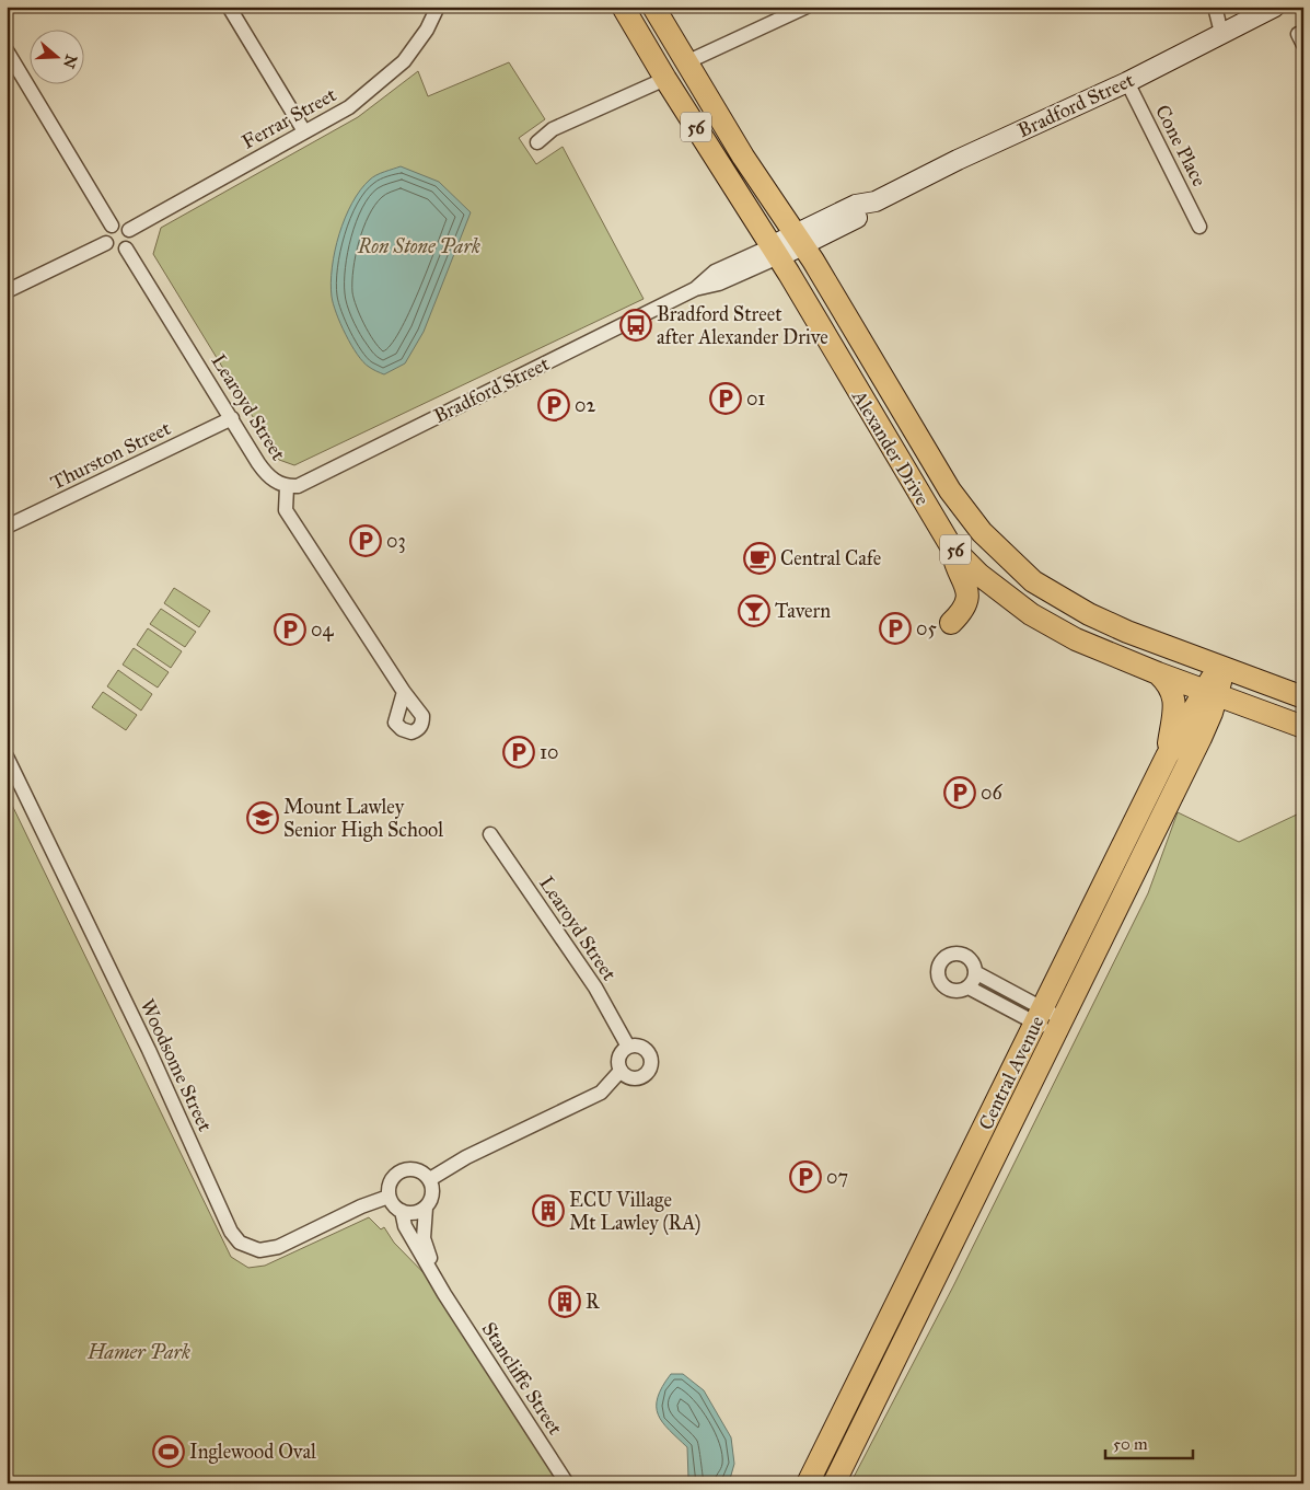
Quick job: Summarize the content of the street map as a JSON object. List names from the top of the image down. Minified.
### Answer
{"streets":{"main road":["56","Alexander Drive","Central Avenue"],"street":["Bradford Street","Ferrar Street","Cone Place","Learoyd Street","Thurston Street","Woodsome Street","Stancliffe Street"]},"crossings":[["Bradford Street","Cone Place"],["Bradford Street","Learoyd Street"],["Bradford Street","Alexander Drive"],["Ferrar Street","Learoyd Street"],["Learoyd Street","Thurston Street"],["Alexander Drive","Central Avenue"],["Woodsome Street","Stancliffe Street"]],"parks":["Ron Stone Park","Hamer Park"],"places":{"bus stop":["Bradford Street after Alexander Drive"],"parking":["01","02","03","05","04","10","06","07"],"cafe":["Central Cafe"],"bar":["Tavern"],"school or university":["Mount Lawley Senior High School"],"building":["ECU Village Mt Lawley (RA)","R"],"sports":["Inglewood Oval"]},"scale_bar":"50 m","north":"right"}
